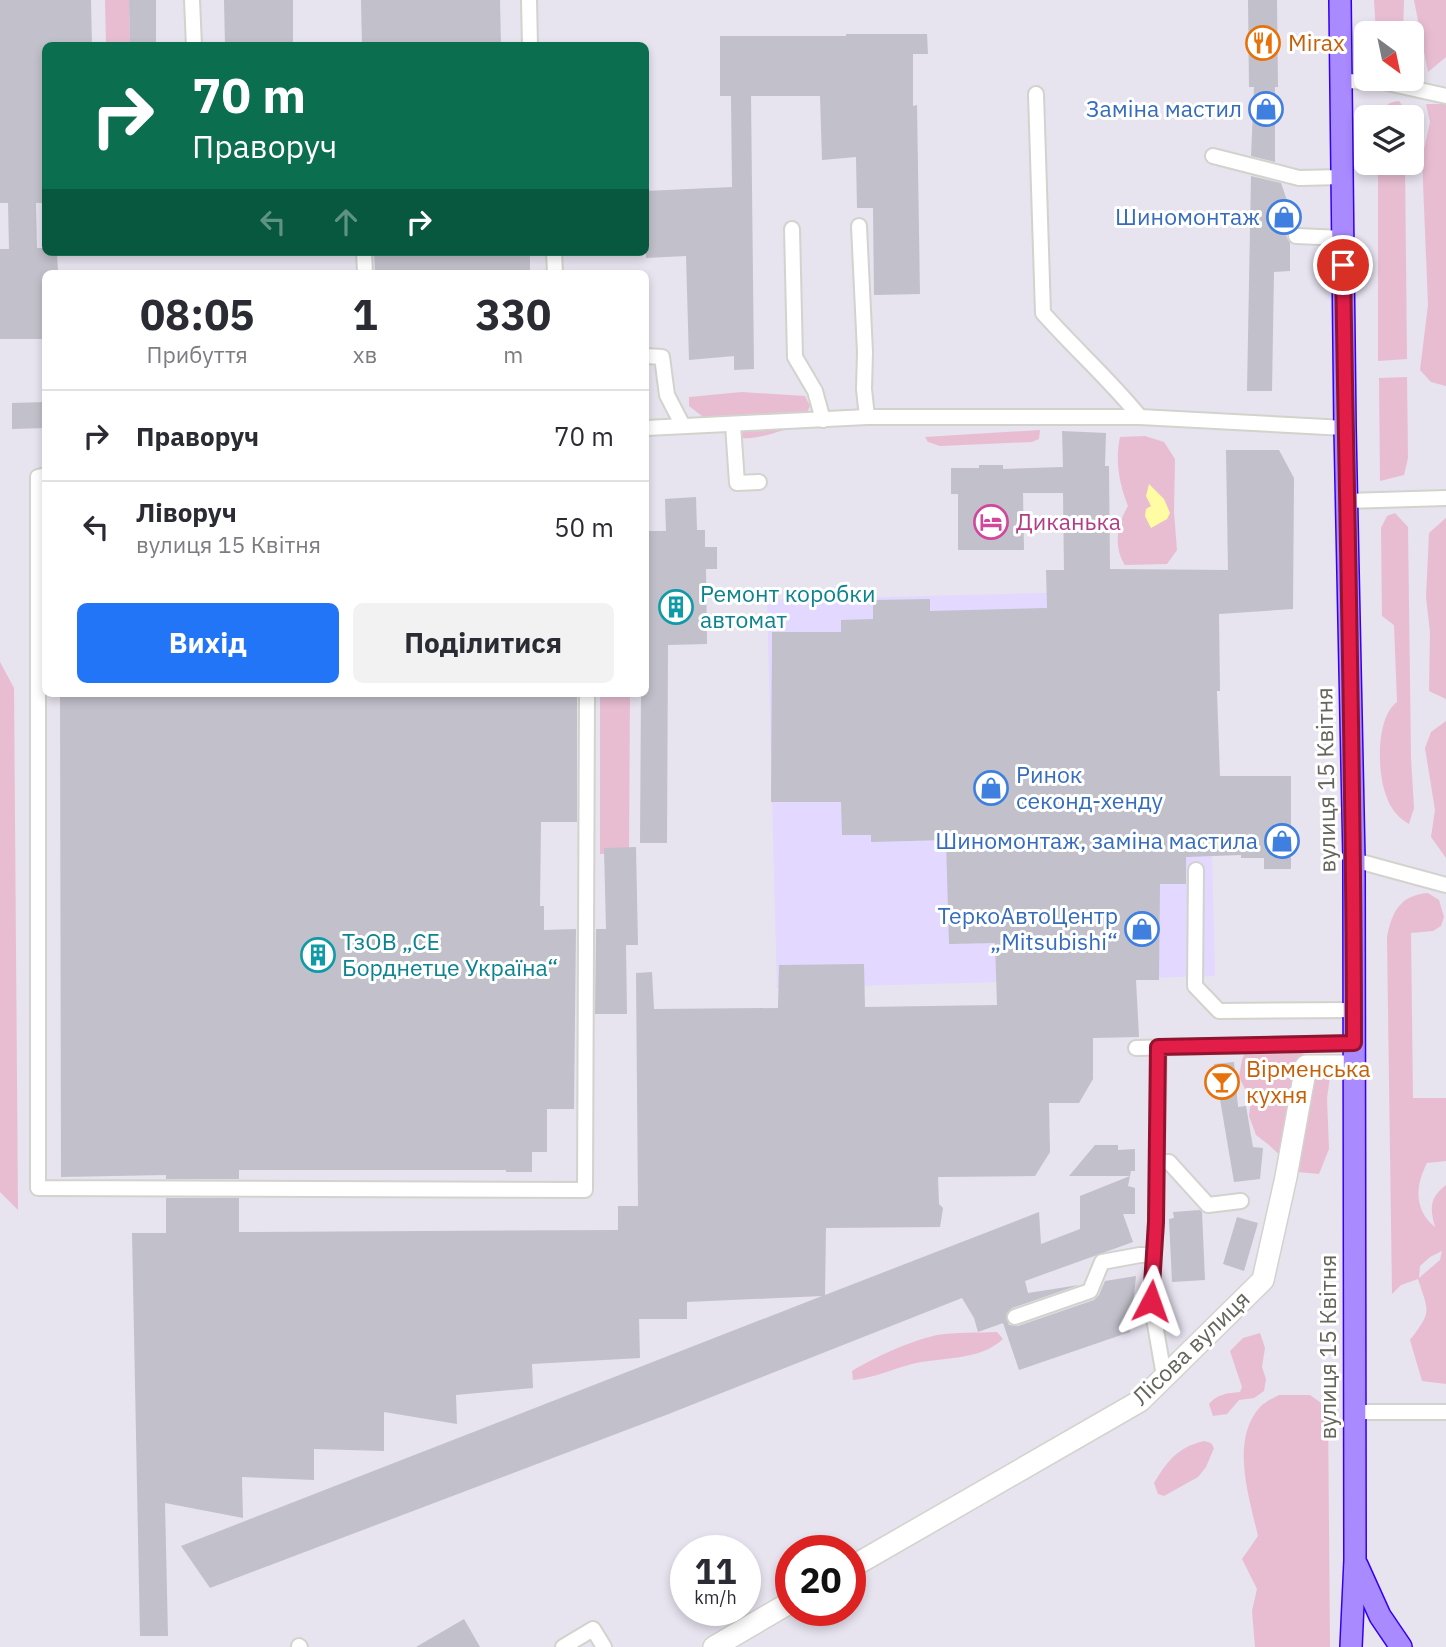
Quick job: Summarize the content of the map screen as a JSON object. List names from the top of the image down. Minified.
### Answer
{"streets":{"highway":["вулиця 15 Квітня"],"street":["Лісова вулиця"]},"crossings":[["вулиця 15 Квітня","Лісова вулиця"]],"places":{"restaurant":["Mirax"],"shop":["Заміна мастил","Шиномонтаж","Ринок секонд-хенду","Шиномонтаж, заміна мастила","ТеркоАвтоЦентр „Mitsubishi“"],"hotel":["Диканька"],"building":["Ремонт коробки автомат","ТзОВ „СЕ Борднетце Україна“"],"bar":["Вірменська кухня"]},"north":"bottom right","page":{"turn":["70 m","Праворуч"],"eta":["08:05","Прибуття","1","хв","330","m"],"list":[{"name":"Праворуч","value":"70 m"},{"name":"Ліворуч","note":"вулиця 15 Квітня","value":"50 m"}],"buttons":["Вихід","Поділитися"],"speed":"11 km/h","limit":"20"}}
